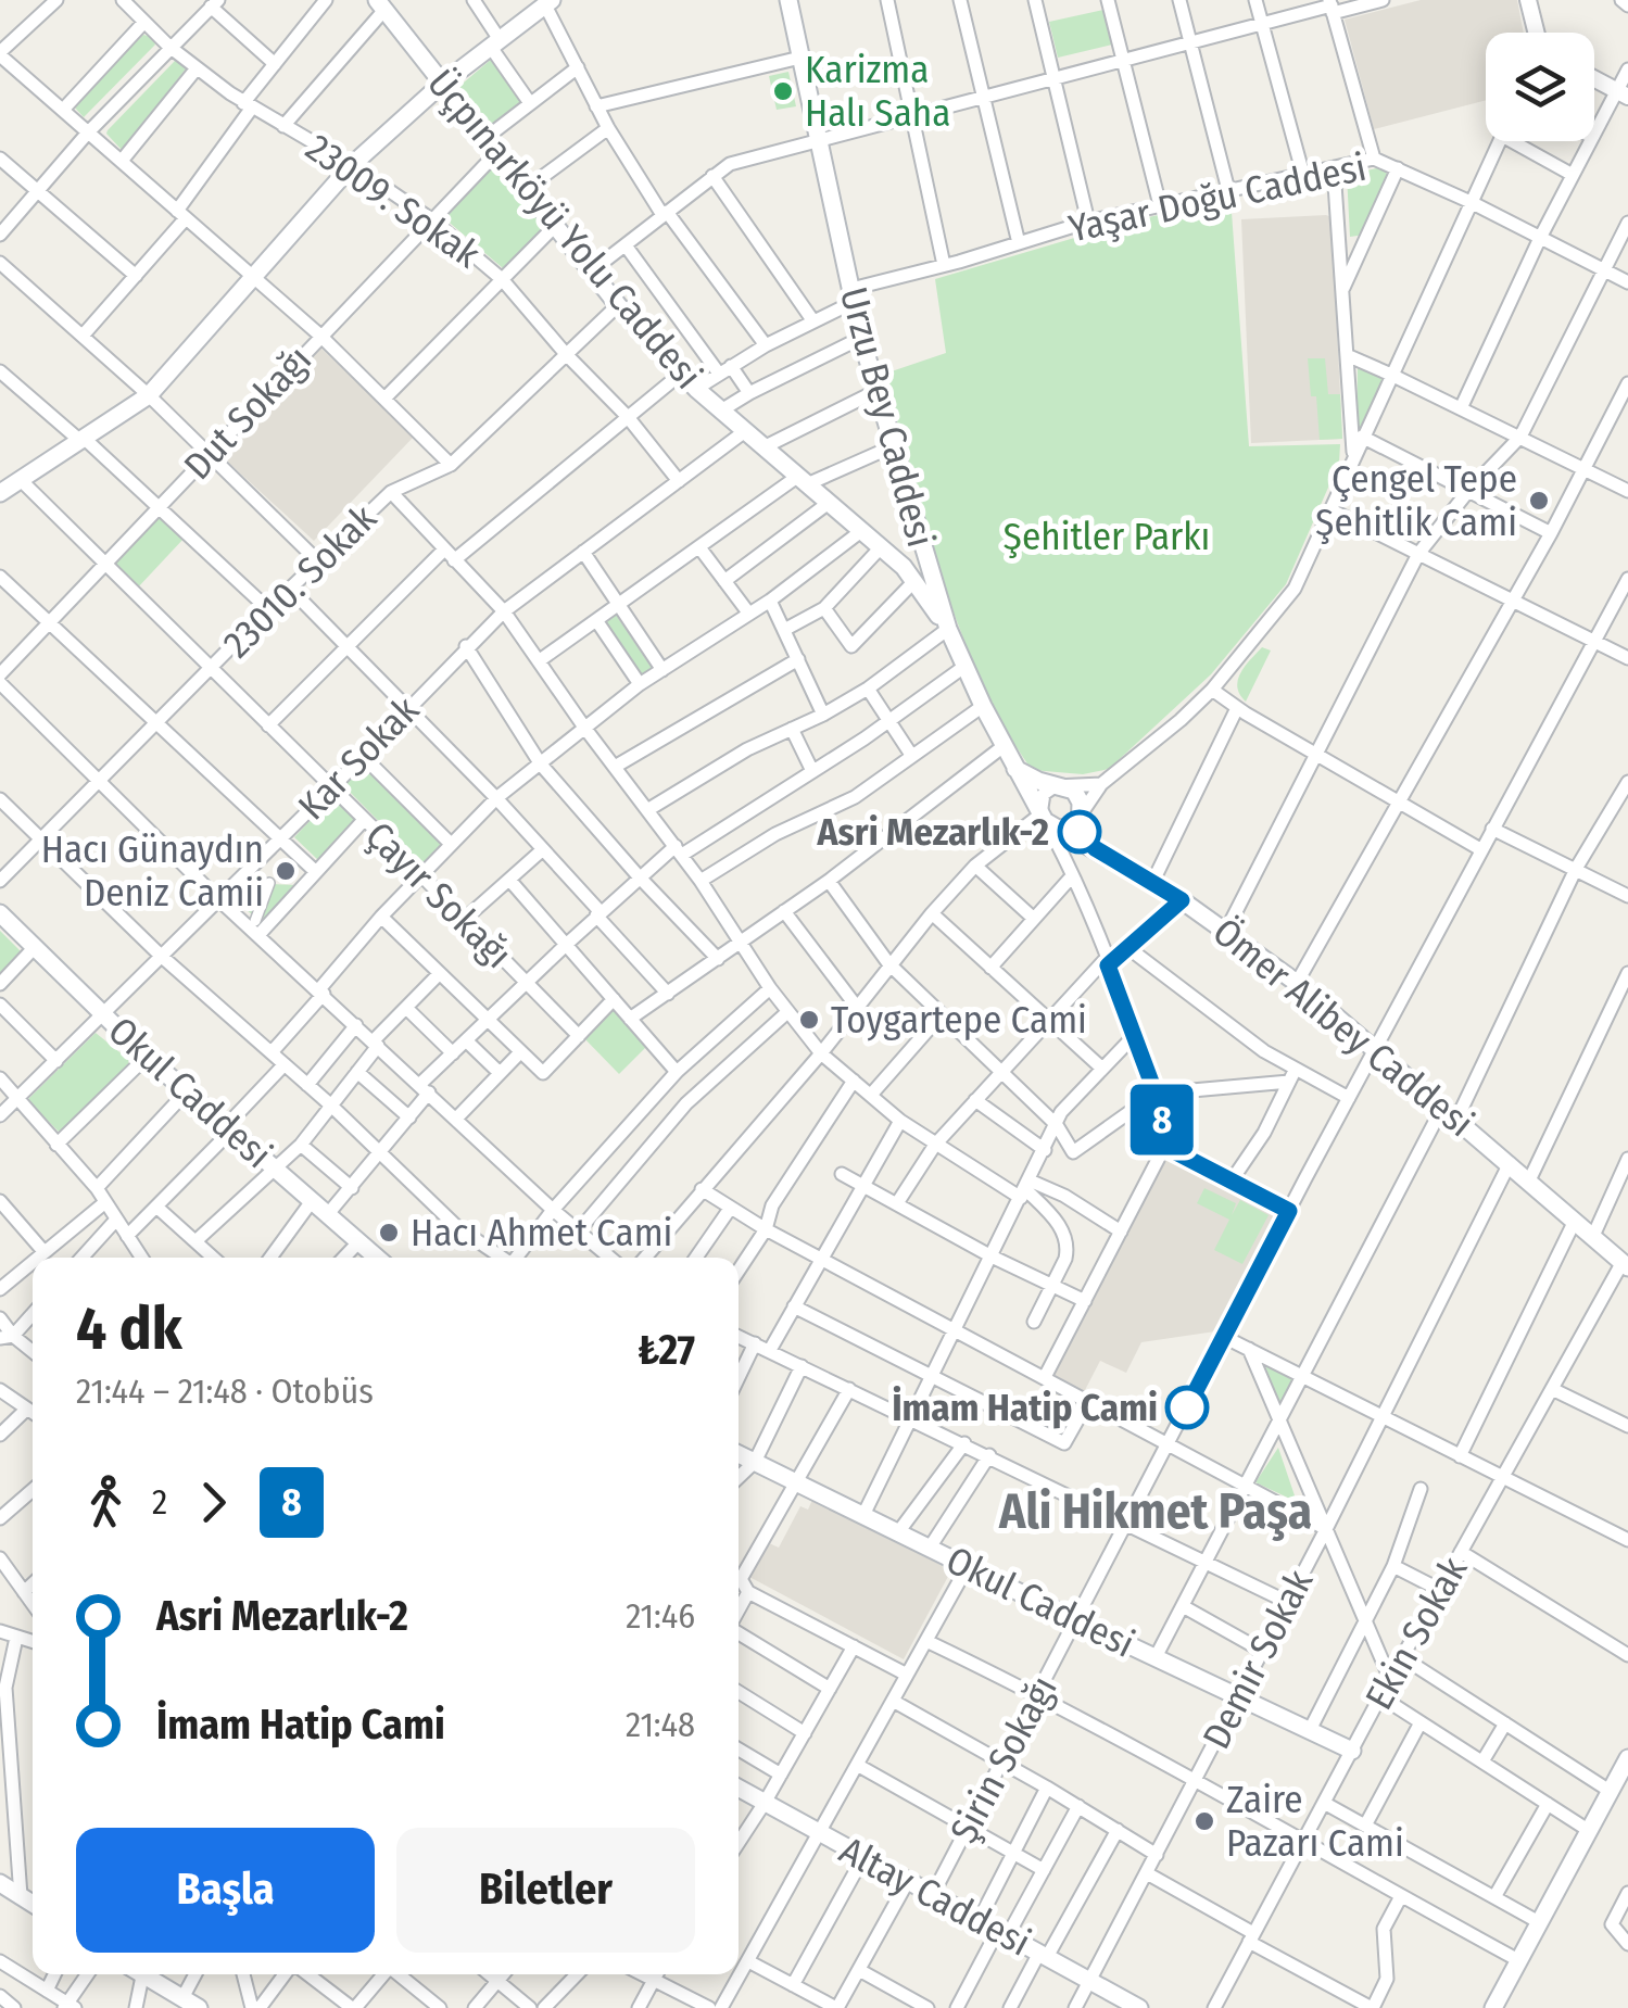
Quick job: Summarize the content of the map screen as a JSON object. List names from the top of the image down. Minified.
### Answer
{"streets":{"main road":["Üçpınarköyü Yolu Caddesi","Urzu Bey Caddesi","Ömer Alibey Caddesi","Okul Caddesi","Altay Caddesi"],"street":["Yaşar Doğu Caddesi","23009. Sokak","Dut Sokağı","23010. Sokak","Kar Sokak","Çayır Sokağı","Ekin Sokak","Demir Sokak","Şirin Sokağı"]},"crossings":[["Yaşar Doğu Caddesi","Üçpınarköyü Yolu Caddesi"],["Yaşar Doğu Caddesi","Urzu Bey Caddesi"],["23009. Sokak","Dut Sokağı"],["23009. Sokak","23010. Sokak"],["23009. Sokak","Kar Sokak"],["Üçpınarköyü Yolu Caddesi","Dut Sokağı"],["Üçpınarköyü Yolu Caddesi","Urzu Bey Caddesi"],["Üçpınarköyü Yolu Caddesi","23010. Sokak"],["Üçpınarköyü Yolu Caddesi","Kar Sokak"],["Dut Sokağı","Çayır Sokağı"],["Urzu Bey Caddesi","Ömer Alibey Caddesi"],["23010. Sokak","Çayır Sokağı"],["Kar Sokak","Çayır Sokağı"],["Kar Sokak","Okul Caddesi"],["Ömer Alibey Caddesi","Ekin Sokak"],["Ömer Alibey Caddesi","Demir Sokak"],["Ömer Alibey Caddesi","Şirin Sokağı"],["Okul Caddesi","Ekin Sokak"],["Okul Caddesi","Demir Sokak"],["Okul Caddesi","Şirin Sokağı"],["Demir Sokak","Altay Caddesi"],["Şirin Sokağı","Altay Caddesi"]],"districts":["Ali Hikmet Paşa"],"parks":["Şehitler Parkı"],"places":["Karizma Halı Saha","Çengel Tepe Şehitlik Cami","Asri Mezarlık-2","Hacı Günaydın Deniz Camii","Toygartepe Cami","Hacı Ahmet Cami","İmam Hatip Cami","Zaire Pazarı Cami"],"lines":["bus line 8"],"page":{"on_map":"8","heading":["4 dk","21:44 – 21:48 · Otobüs","₺27"],"legs":["2","8"],"list":[{"name":"Asri Mezarlık-2","value":"21:46"},{"name":"İmam Hatip Cami","value":"21:48"}],"buttons":["Başla","Biletler"]}}
